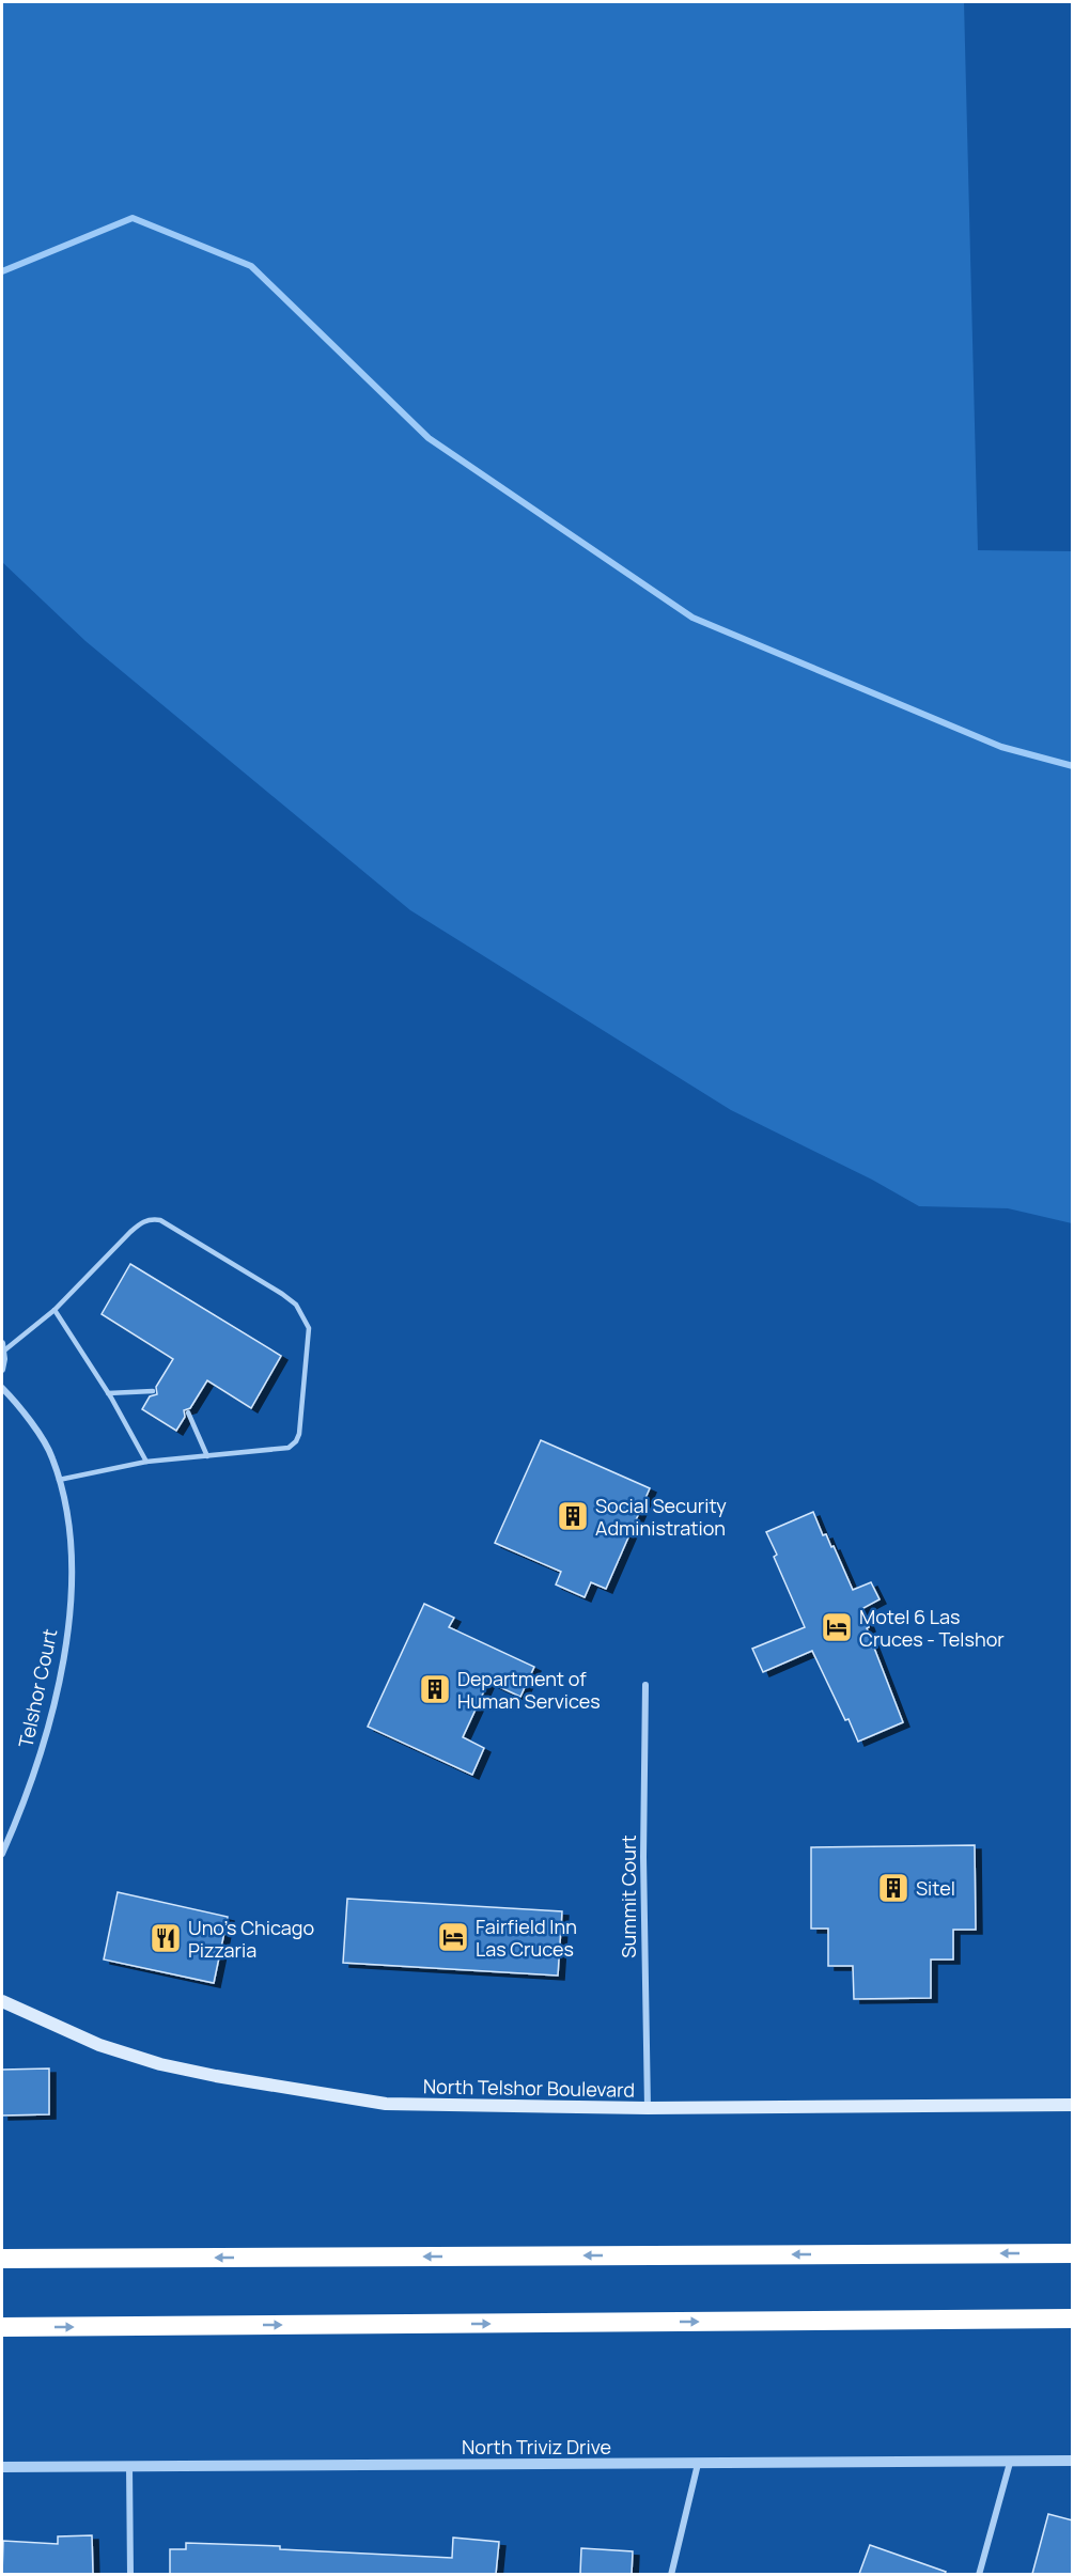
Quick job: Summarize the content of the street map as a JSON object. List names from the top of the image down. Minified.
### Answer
{"streets":{"main road":["North Telshor Boulevard"],"street":["Telshor Court","Summit Court","North Triviz Drive"]},"crossings":[["Summit Court","North Telshor Boulevard"]],"places":{"building":["Social Security Administration","Department of Human Services","Sitel"],"hotel":["Motel 6 Las Cruces - Telshor","Fairfield Inn Las Cruces"],"restaurant":["Uno's Chicago Pizzaria"]}}
